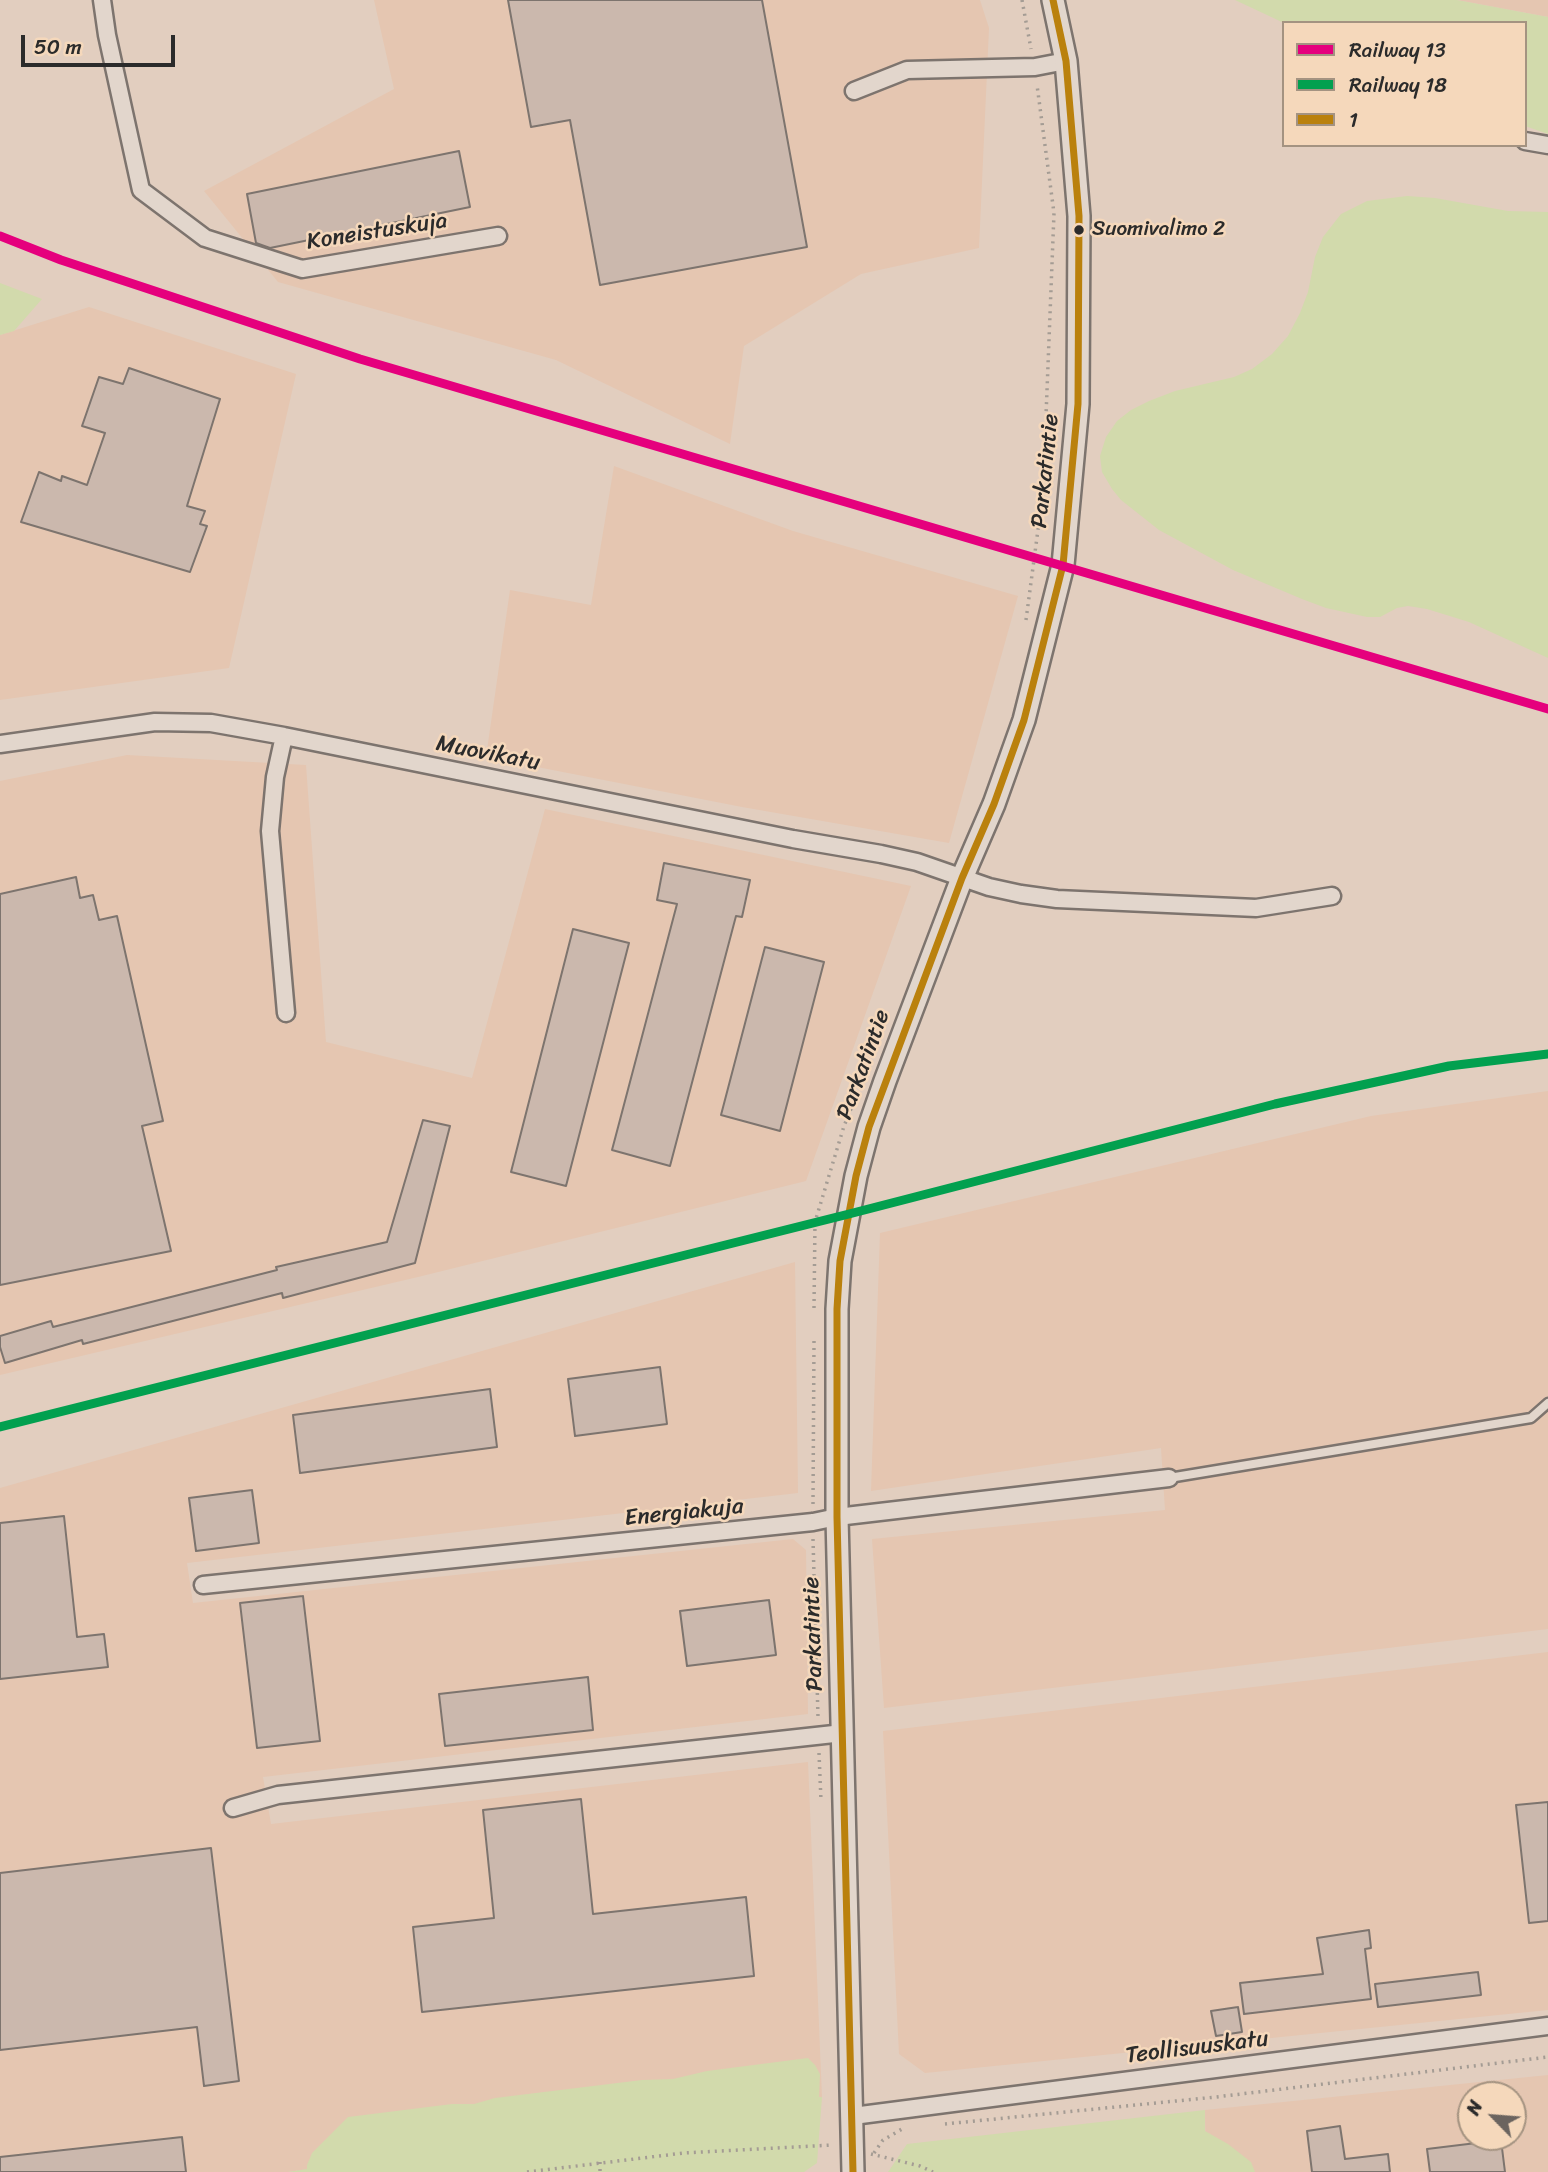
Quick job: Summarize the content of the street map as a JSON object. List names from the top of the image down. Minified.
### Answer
{"streets":{"street":["Koneistuskuja","Parkatintie","Muovikatu","Energiakuja","Teollisuuskatu"]},"crossings":[["Parkatintie","Muovikatu"],["Parkatintie","Energiakuja"],["Parkatintie","Teollisuuskatu"]],"places":["Suomivalimo 2"],"lines":["transit line 1","rail line 13","rail line 18"],"legend":["Railway 13","Railway 18","1"],"scale_bar":"50 m","north":"top left"}
